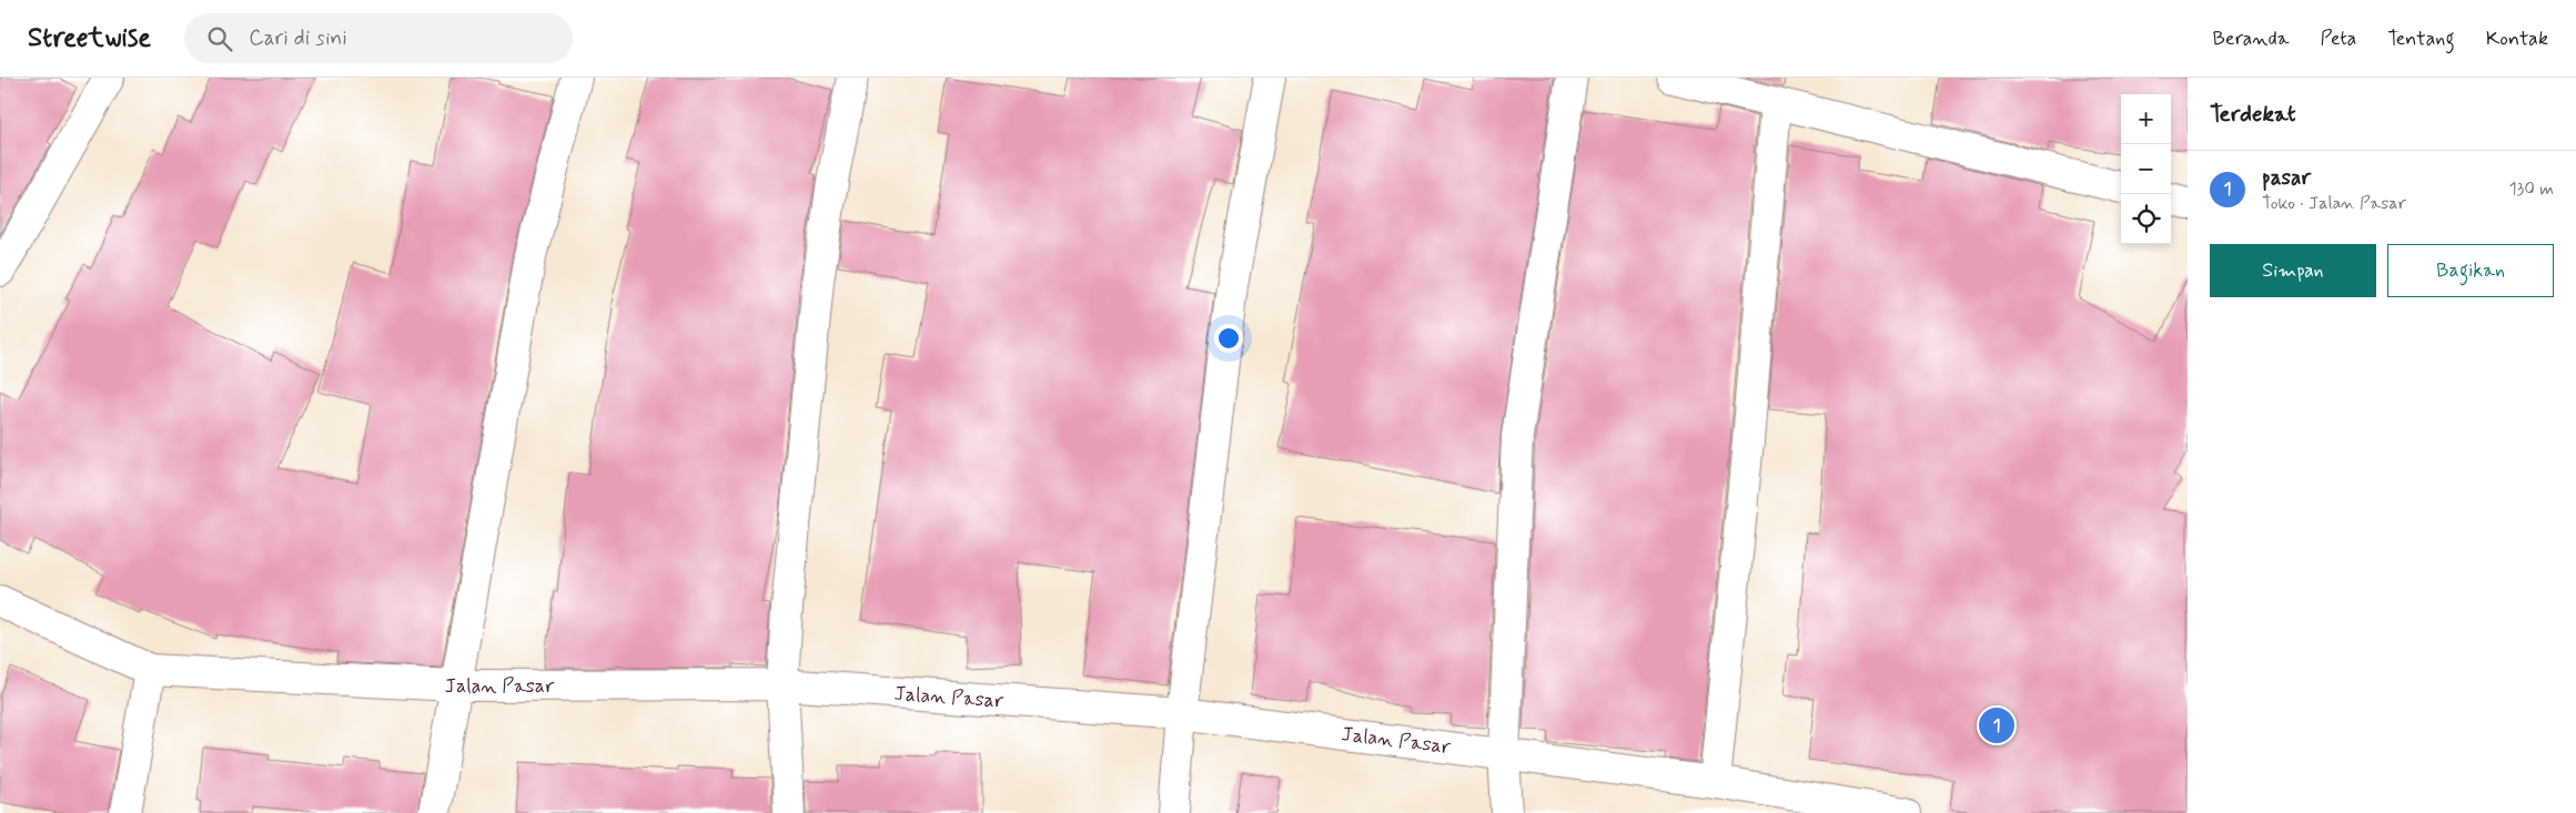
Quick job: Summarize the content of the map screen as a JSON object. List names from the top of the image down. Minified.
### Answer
{"streets":{"street":["Jalan Pasar"]},"page":{"header":"Streetwise","search":"Cari di sini","nav":["Beranda","Peta","Tentang","Kontak"],"heading":"Terdekat","map_buttons":["+","−"],"list":[{"mark":"1","name":"pasar","note":"Toko · Jalan Pasar","value":"130 m"}],"buttons":["Simpan","Bagikan"],"pins":"1"}}
